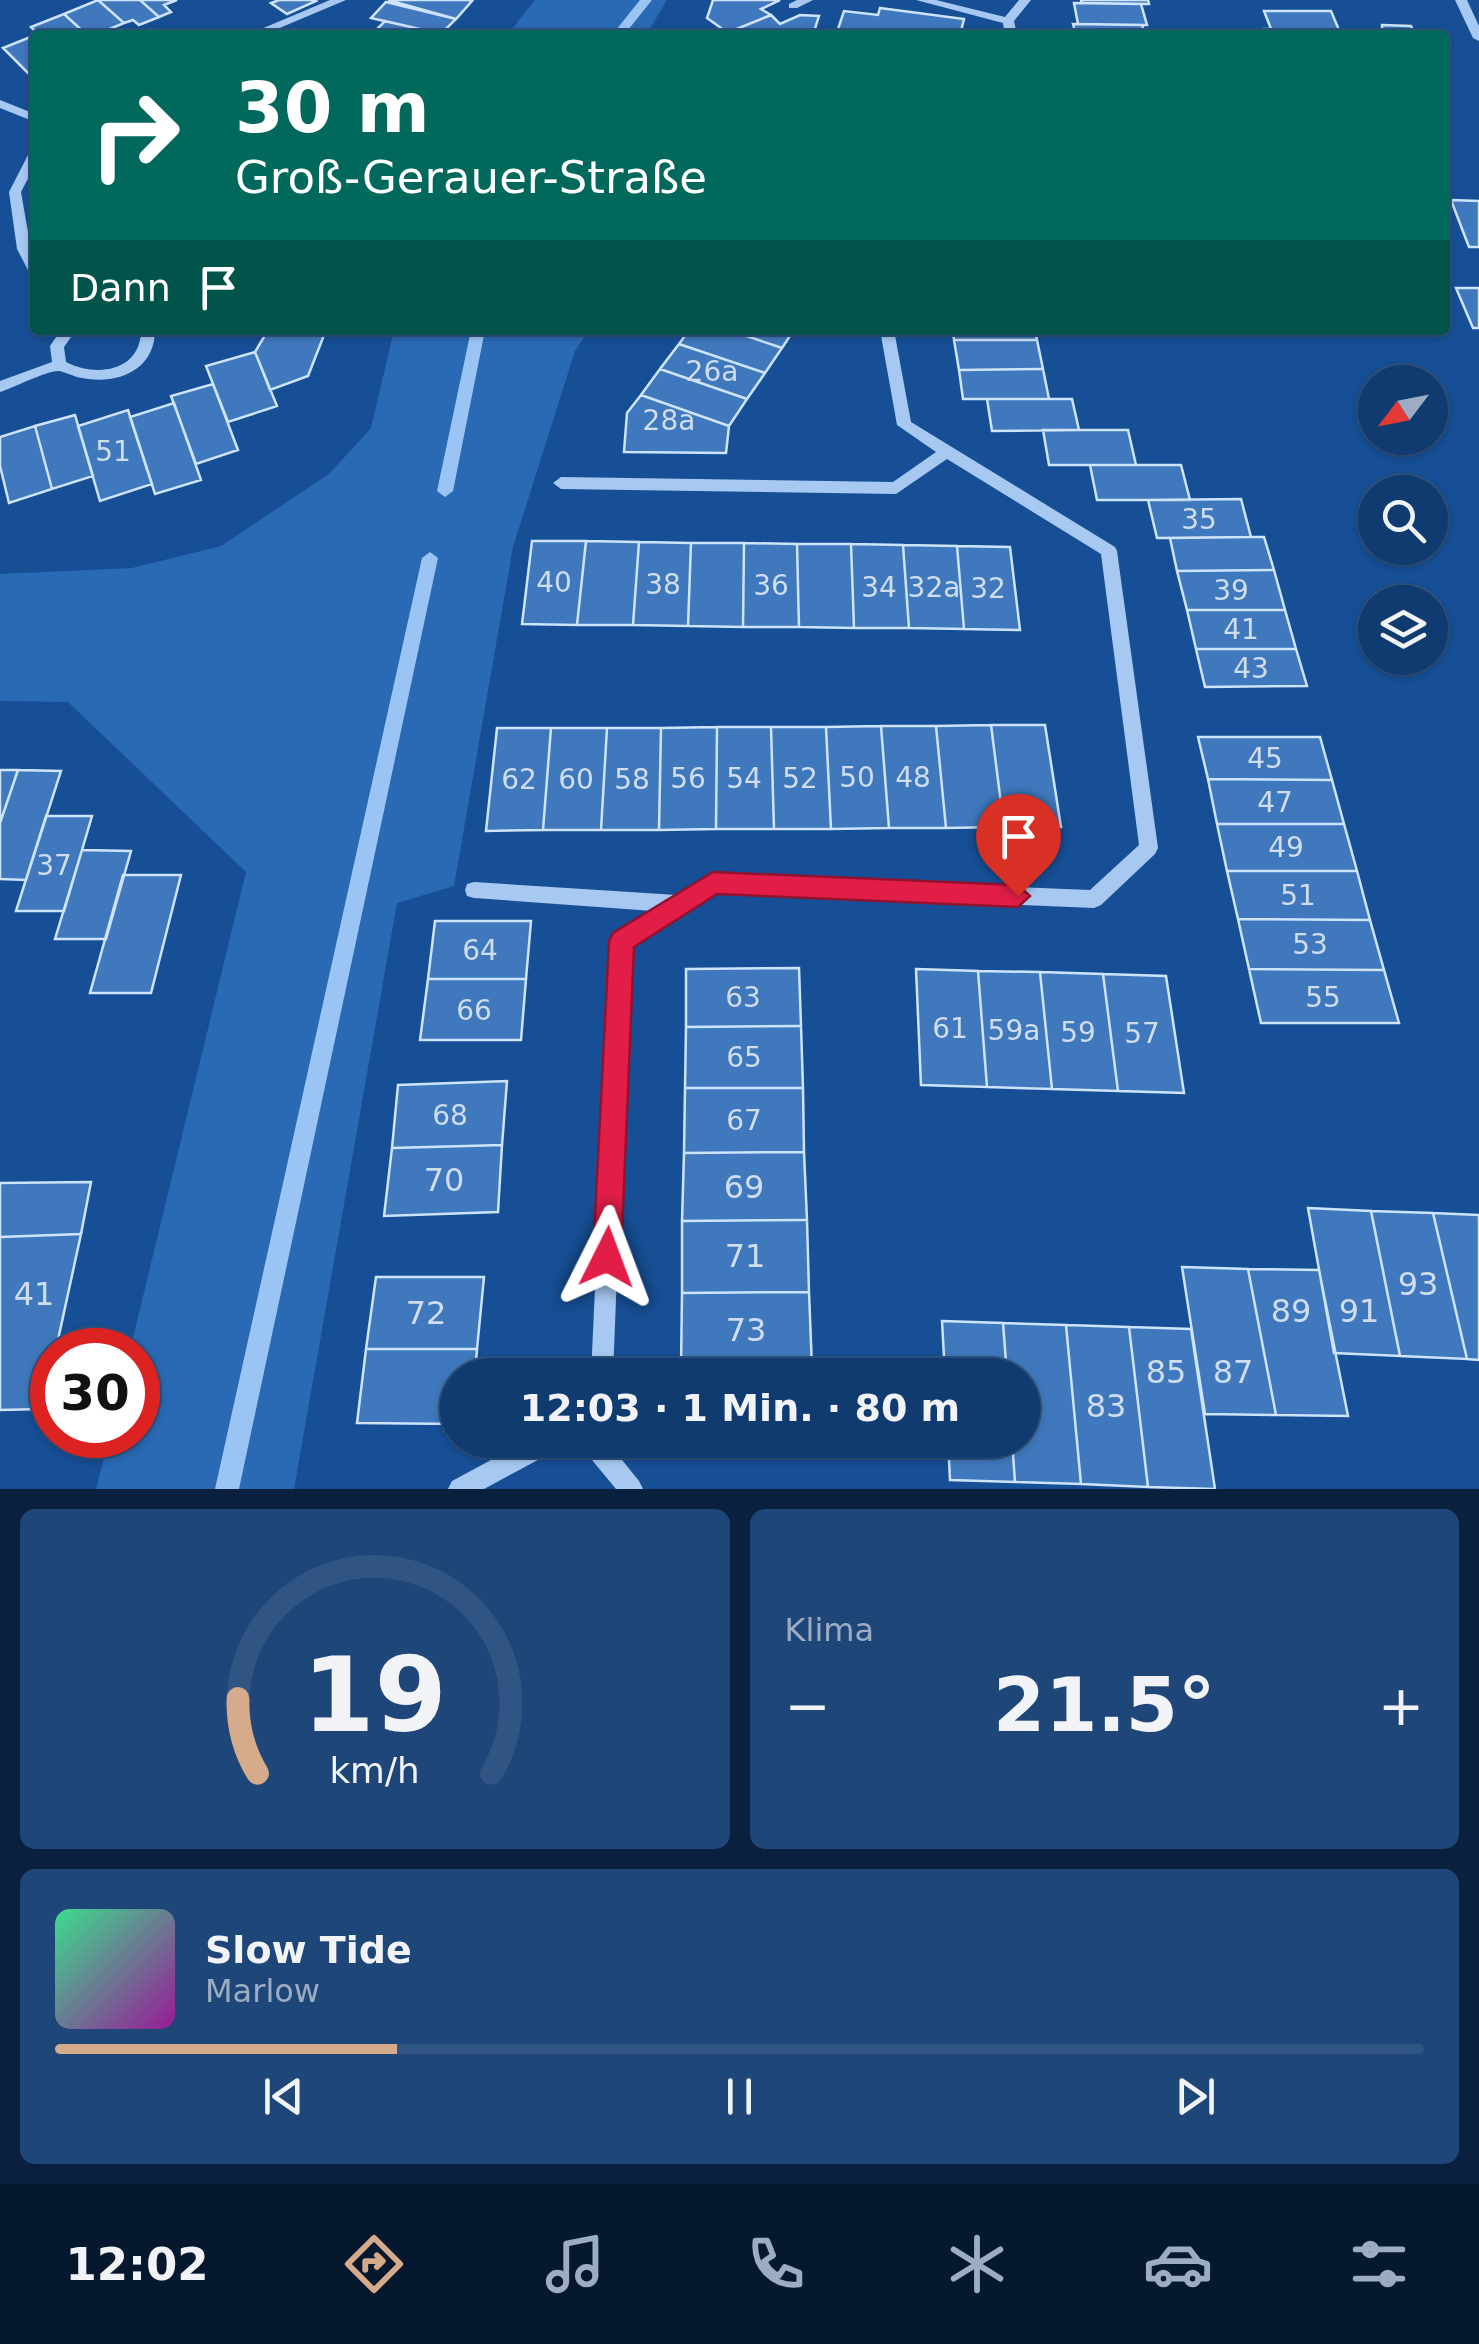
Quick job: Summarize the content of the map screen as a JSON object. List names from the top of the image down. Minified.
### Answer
{"house_numbers":["26a","28a","51","35","40","38","36","34","32a","32","39","41","43","45","50","48","56","54","52","62","60","58","47","49","37","51","53","64","63","55","66","61","59a","59","57","65","68","67","70","69","71","93","41","89","91","72","73","85","87","83"],"north":"bottom left","page":{"turn":["30 m","Groß-Gerauer-Straße"],"then":"Dann","limit":"30","trip":"12:03 · 1 Min. · 80 m","tile":"Klima","heat":["−","21.5°","+"],"song":["Slow Tide","Marlow"],"tabs":"12:02","gauge":["19","km/h"]}}
